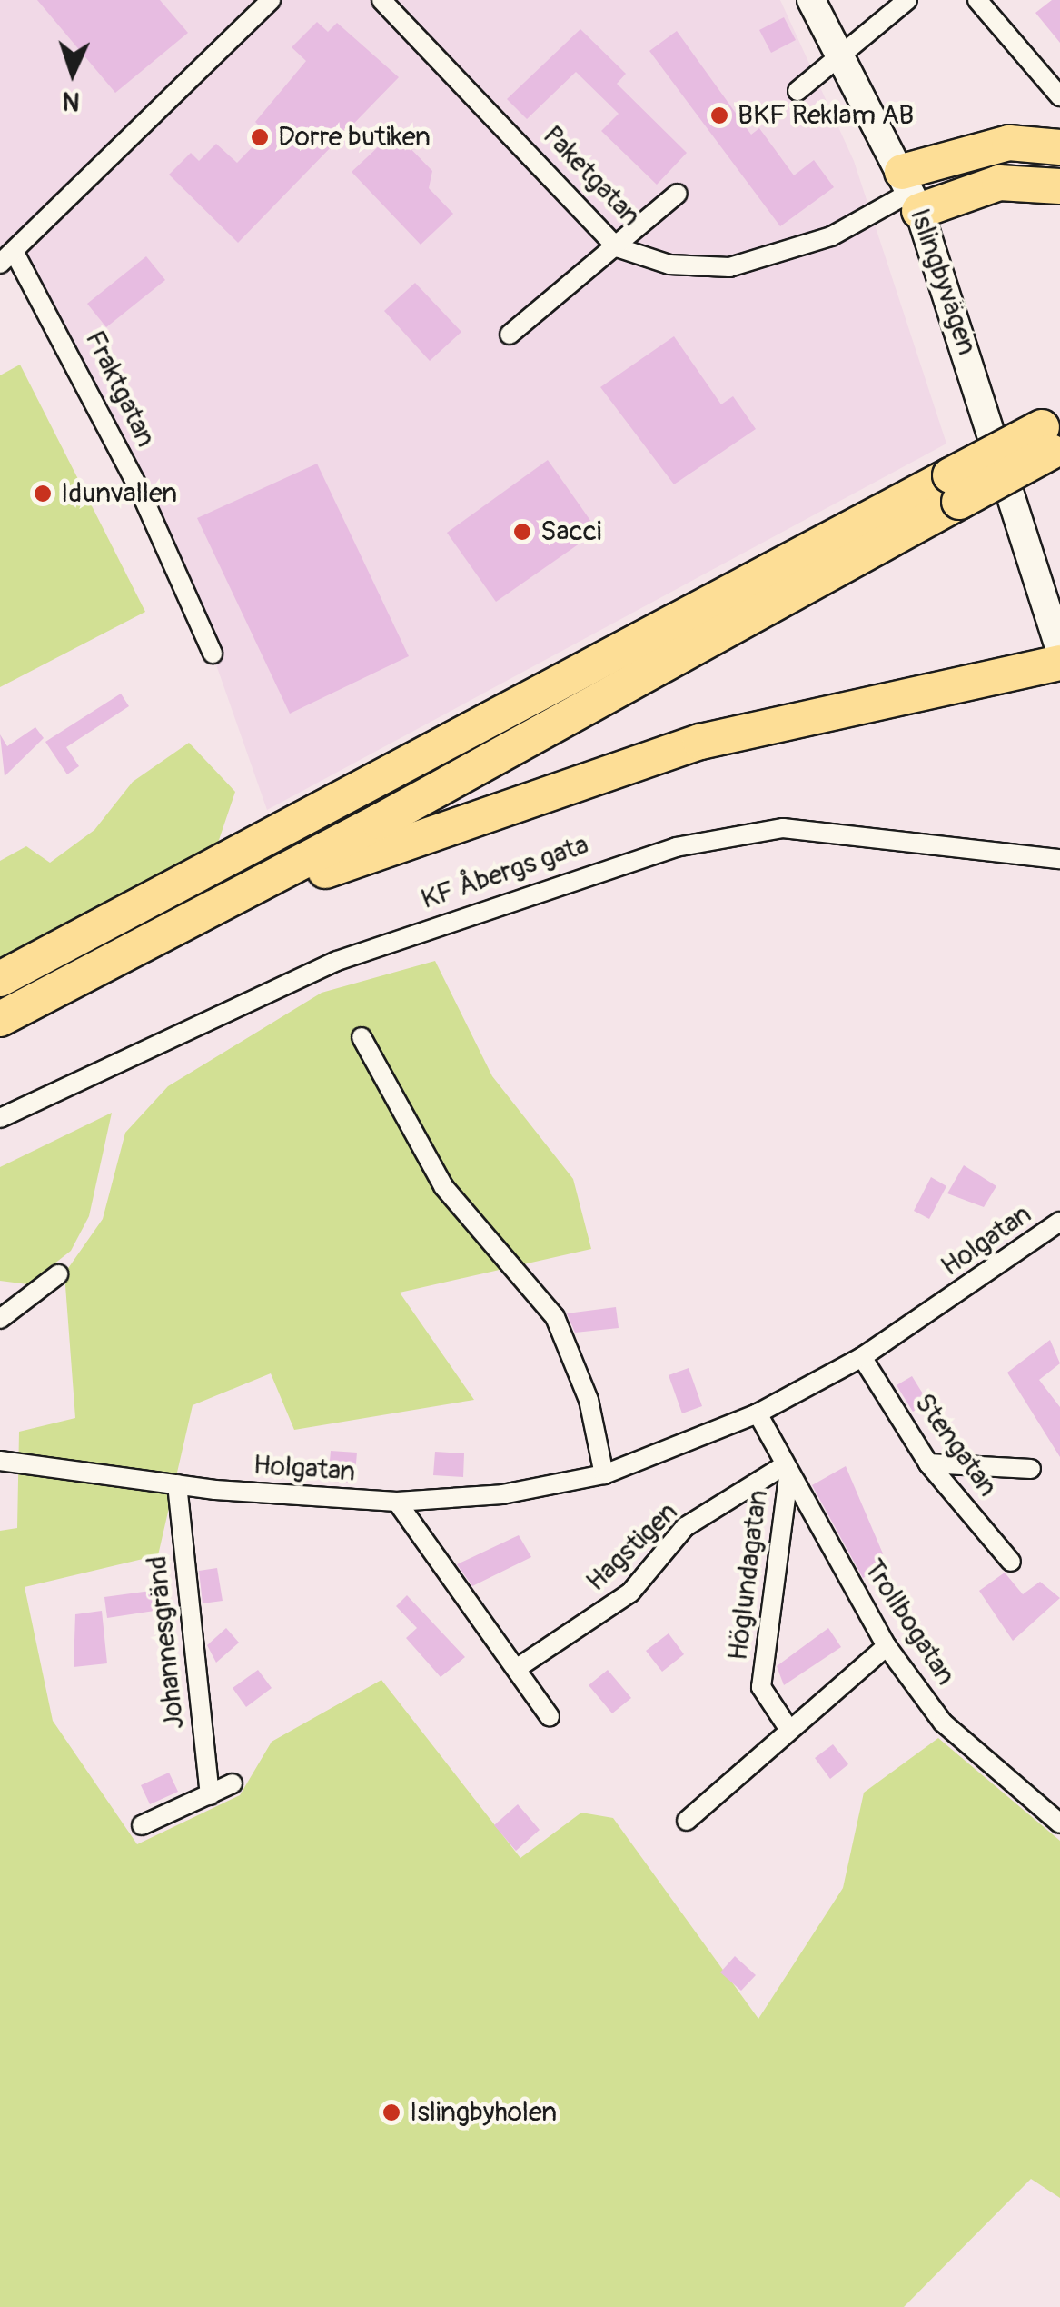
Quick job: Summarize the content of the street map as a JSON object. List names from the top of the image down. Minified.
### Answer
{"streets":{"street":["Paketgatan","Islingbyvägen","Fraktgatan","KF Åbergs gata","Holgatan","Stengatan","Hagstigen","Höglundagatan","Trollbogatan","Johannesgränd"]},"crossings":[["Paketgatan","Islingbyvägen"],["Holgatan","Stengatan"],["Holgatan","Trollbogatan"],["Holgatan","Johannesgränd"],["Hagstigen","Höglundagatan"],["Hagstigen","Trollbogatan"],["Höglundagatan","Trollbogatan"]],"places":["BKF Reklam AB","Dorre butiken","Idunvallen","Sacci","Islingbyholen"],"north":"bottom"}
